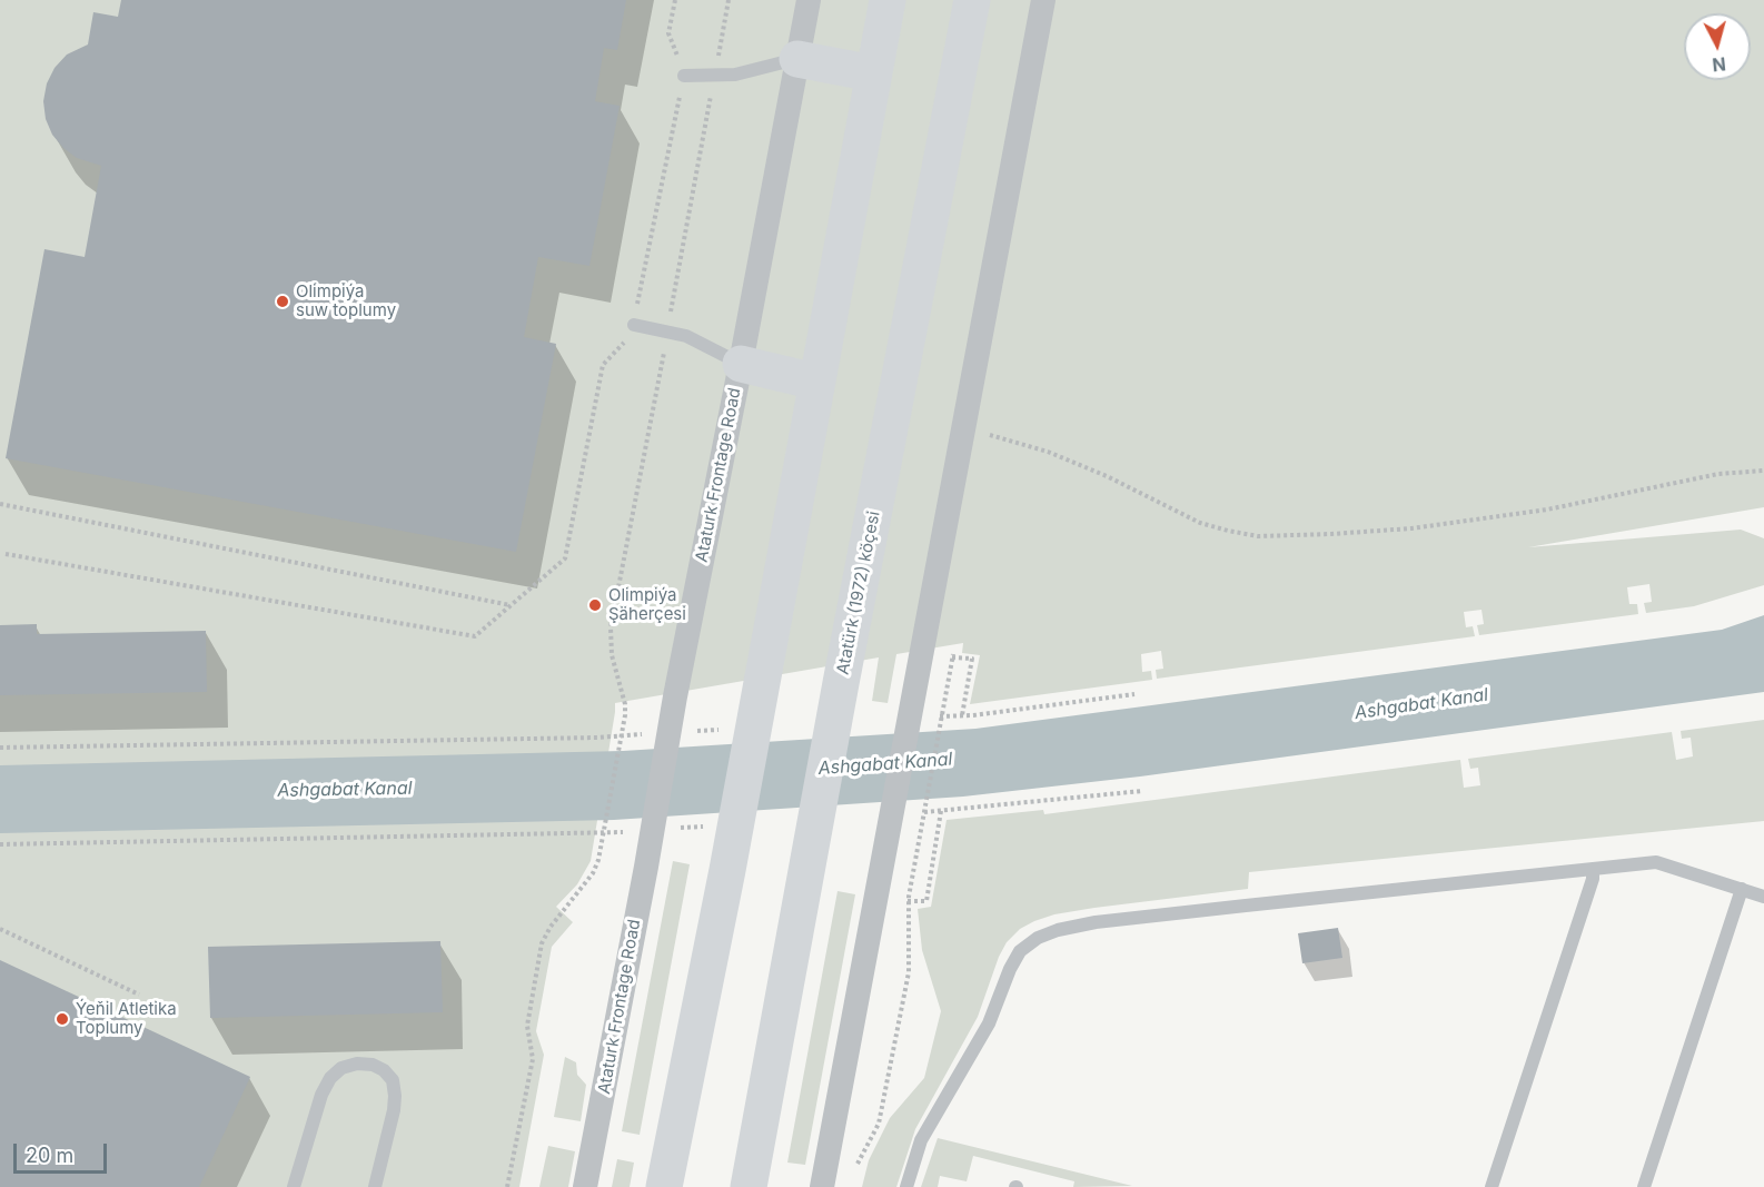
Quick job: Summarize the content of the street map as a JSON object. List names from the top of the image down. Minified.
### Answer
{"streets":{"main road":["Atatürk (1972) köçesi"],"street":["Ataturk Frontage Road"]},"water":["Ashgabat Kanal"],"places":["Olimpiýa suw toplumy","Olimpiýa Şäherçesi","Ýeňil Atletika Toplumy"],"scale_bar":"20 m","north":"bottom"}
